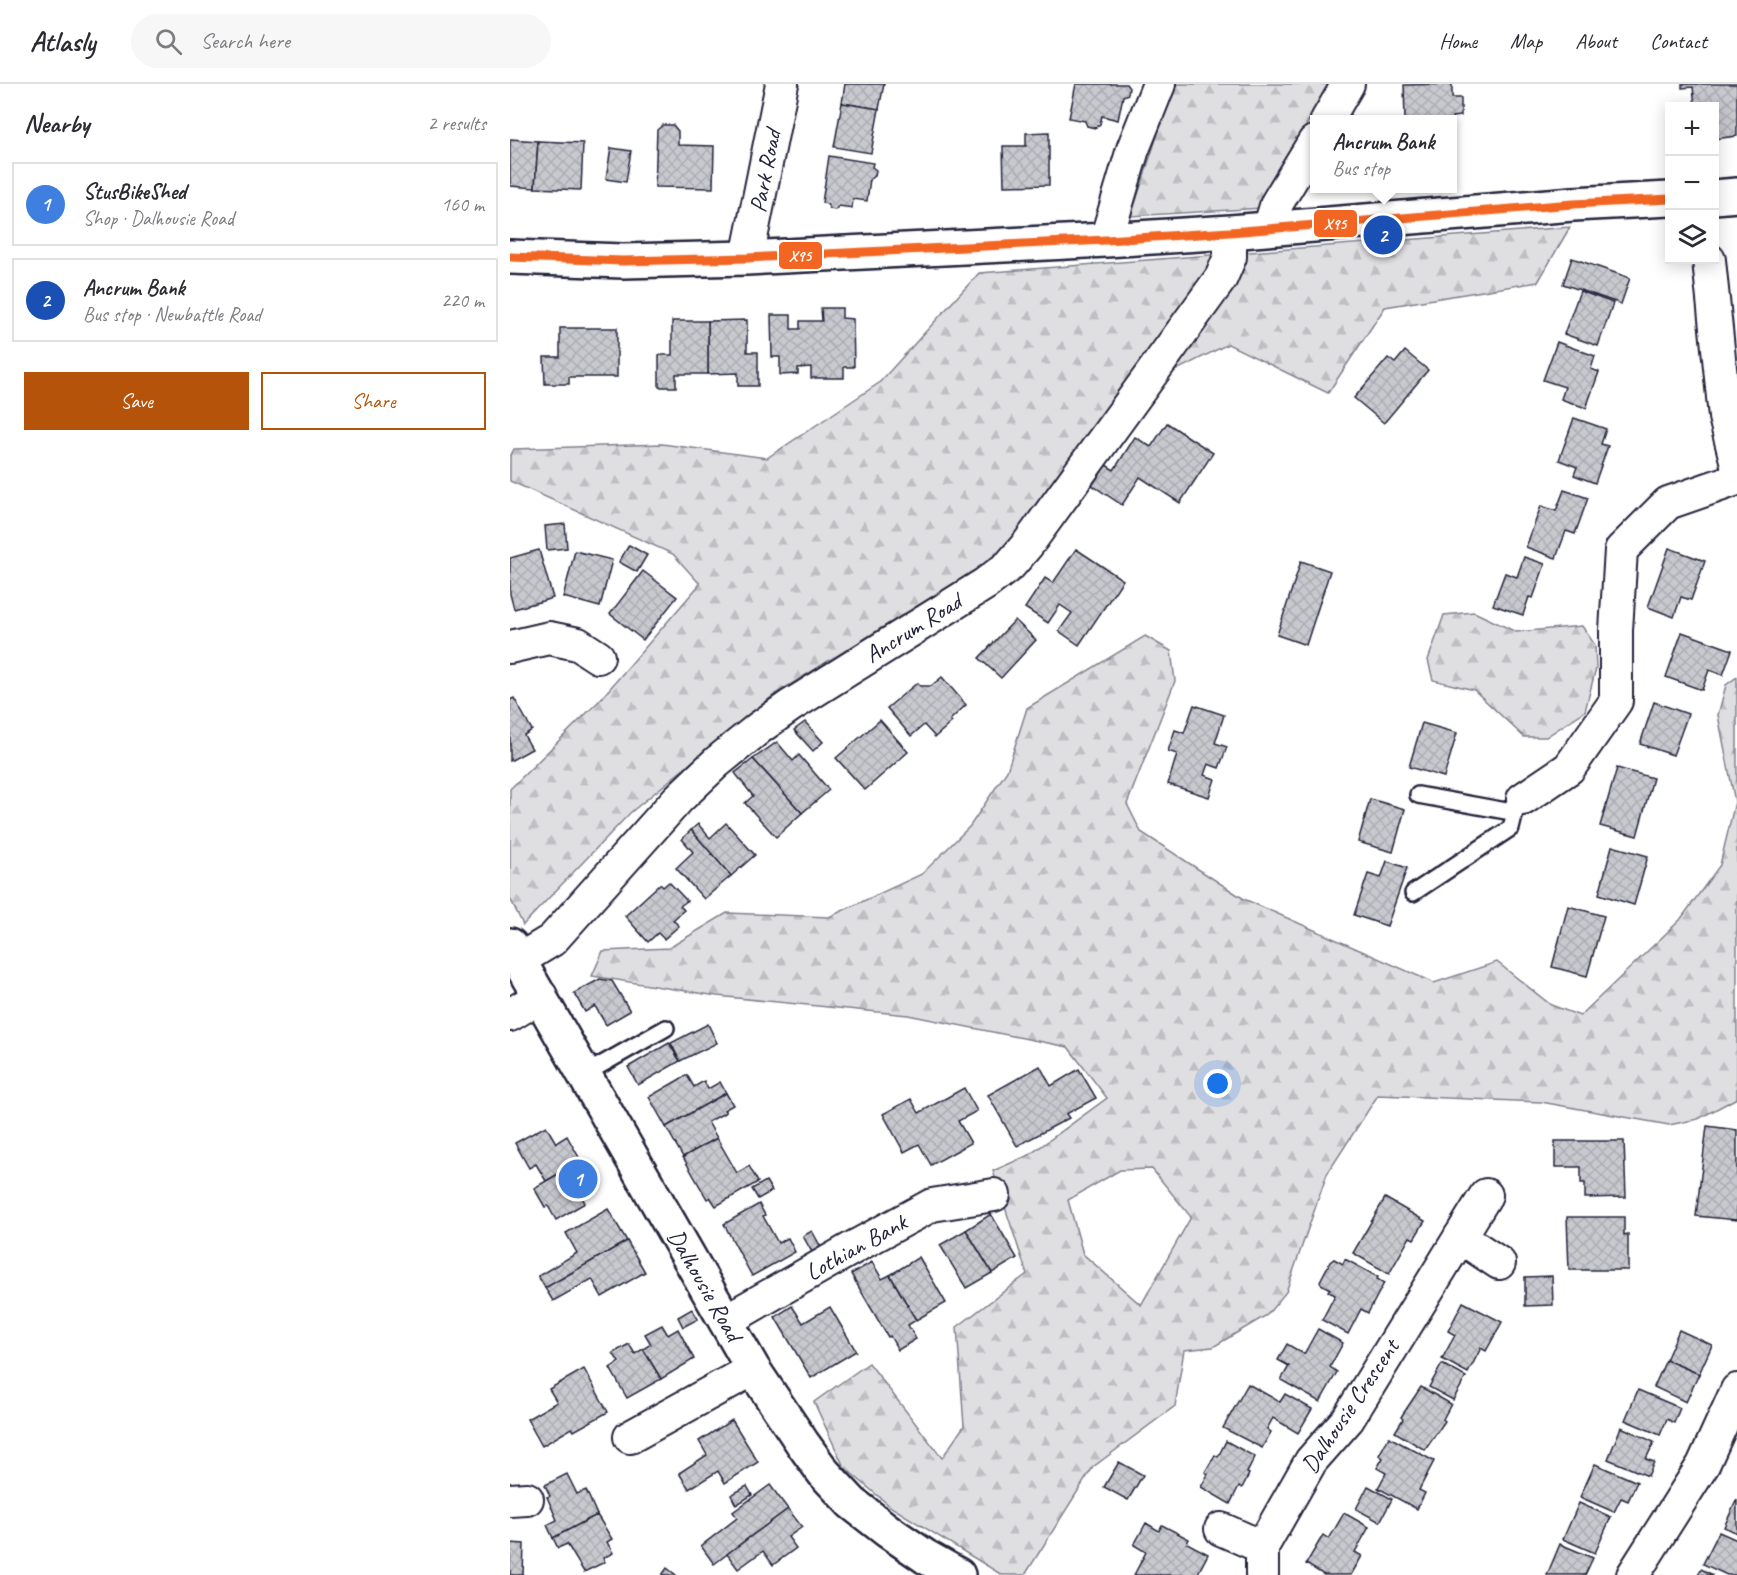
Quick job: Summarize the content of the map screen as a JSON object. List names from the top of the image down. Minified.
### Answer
{"streets":{"main road":["Dalhousie Road"],"street":["Park Road","Ancrum Road","Lothian Bank","Dalhousie Crescent"]},"crossings":[["Ancrum Road","Dalhousie Road"],["Lothian Bank","Dalhousie Road"]],"lines":["transit line X95"],"page":{"header":"Atlasly","search":"Search here","nav":["Home","Map","About","Contact"],"heading":["Nearby","2 results"],"map_buttons":["+","−"],"popup":["Ancrum Bank","Bus stop"],"list":[{"mark":"1","name":"StusBikeShed","note":"Shop · Dalhousie Road","value":"160 m"},{"mark":"2","name":"Ancrum Bank","note":"Bus stop · Newbattle Road","value":"220 m"}],"pins":["2","1"],"buttons":["Save","Share"]}}
